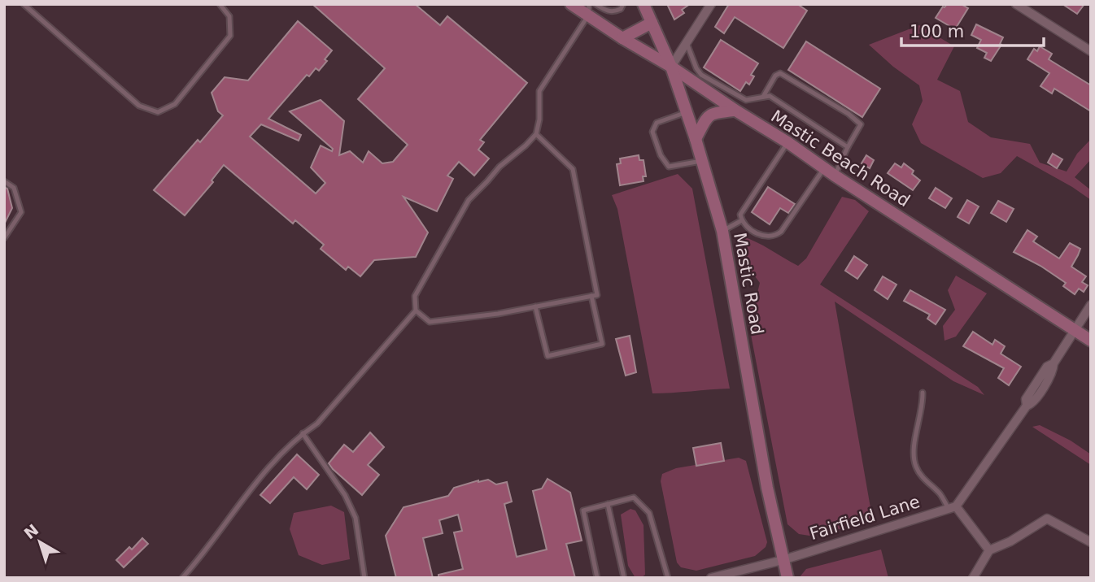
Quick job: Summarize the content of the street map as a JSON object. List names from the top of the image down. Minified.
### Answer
{"streets":{"street":["Mastic Beach Road","Mastic Road","Fairfield Lane"]},"crossings":[["Mastic Beach Road","Mastic Road"],["Mastic Road","Fairfield Lane"]],"scale_bar":"100 m","north":"top left"}
